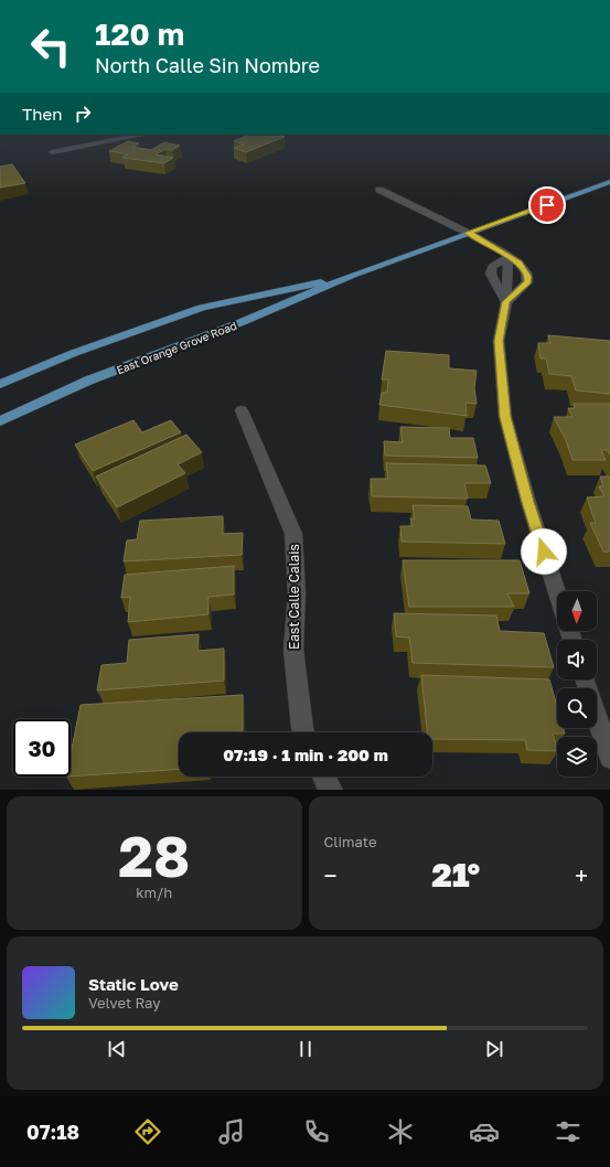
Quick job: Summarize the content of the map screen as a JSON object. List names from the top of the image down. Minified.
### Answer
{"streets":{"main road":["East Orange Grove Road"],"street":["East Calle Calais"]},"north":"bottom","page":{"turn":["120 m","North Calle Sin Nombre"],"then":"Then","limit":"30","trip":"07:19 · 1 min · 200 m","tile":[["28","km/h"],"Climate"],"heat":["−","21°","+"],"song":["Static Love","Velvet Ray"],"tabs":"07:18"}}
